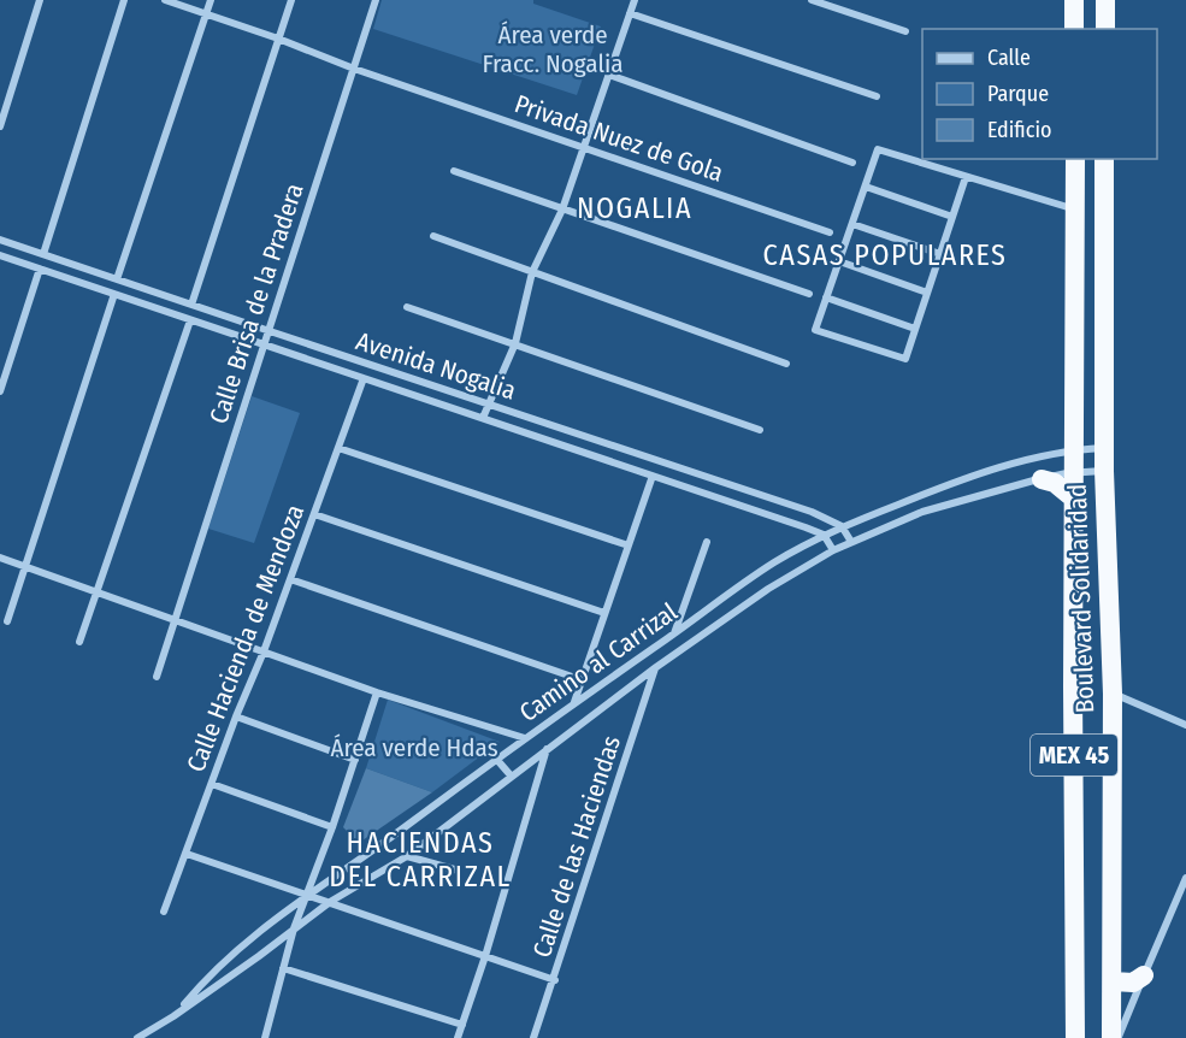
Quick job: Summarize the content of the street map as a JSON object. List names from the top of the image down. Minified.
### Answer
{"streets":{"highway":["Boulevard Solidaridad","MEX 45"],"street":["Privada Nuez de Gola","Calle Brisa de la Pradera","Avenida Nogalia","Calle Hacienda de Mendoza","Camino al Carrizal","Calle de las Haciendas"]},"crossings":[["Privada Nuez de Gola","Calle Brisa de la Pradera"],["Calle Brisa de la Pradera","Avenida Nogalia"],["Avenida Nogalia","Calle Hacienda de Mendoza"],["Avenida Nogalia","Camino al Carrizal"],["Boulevard Solidaridad","Camino al Carrizal"],["Camino al Carrizal","Calle de las Haciendas"]],"districts":["NOGALIA","CASAS POPULARES","HACIENDAS DEL CARRIZAL"],"parks":["Área verde Fracc. Nogalia","Área verde Hdas"],"legend":["Calle","Parque","Edificio"]}
